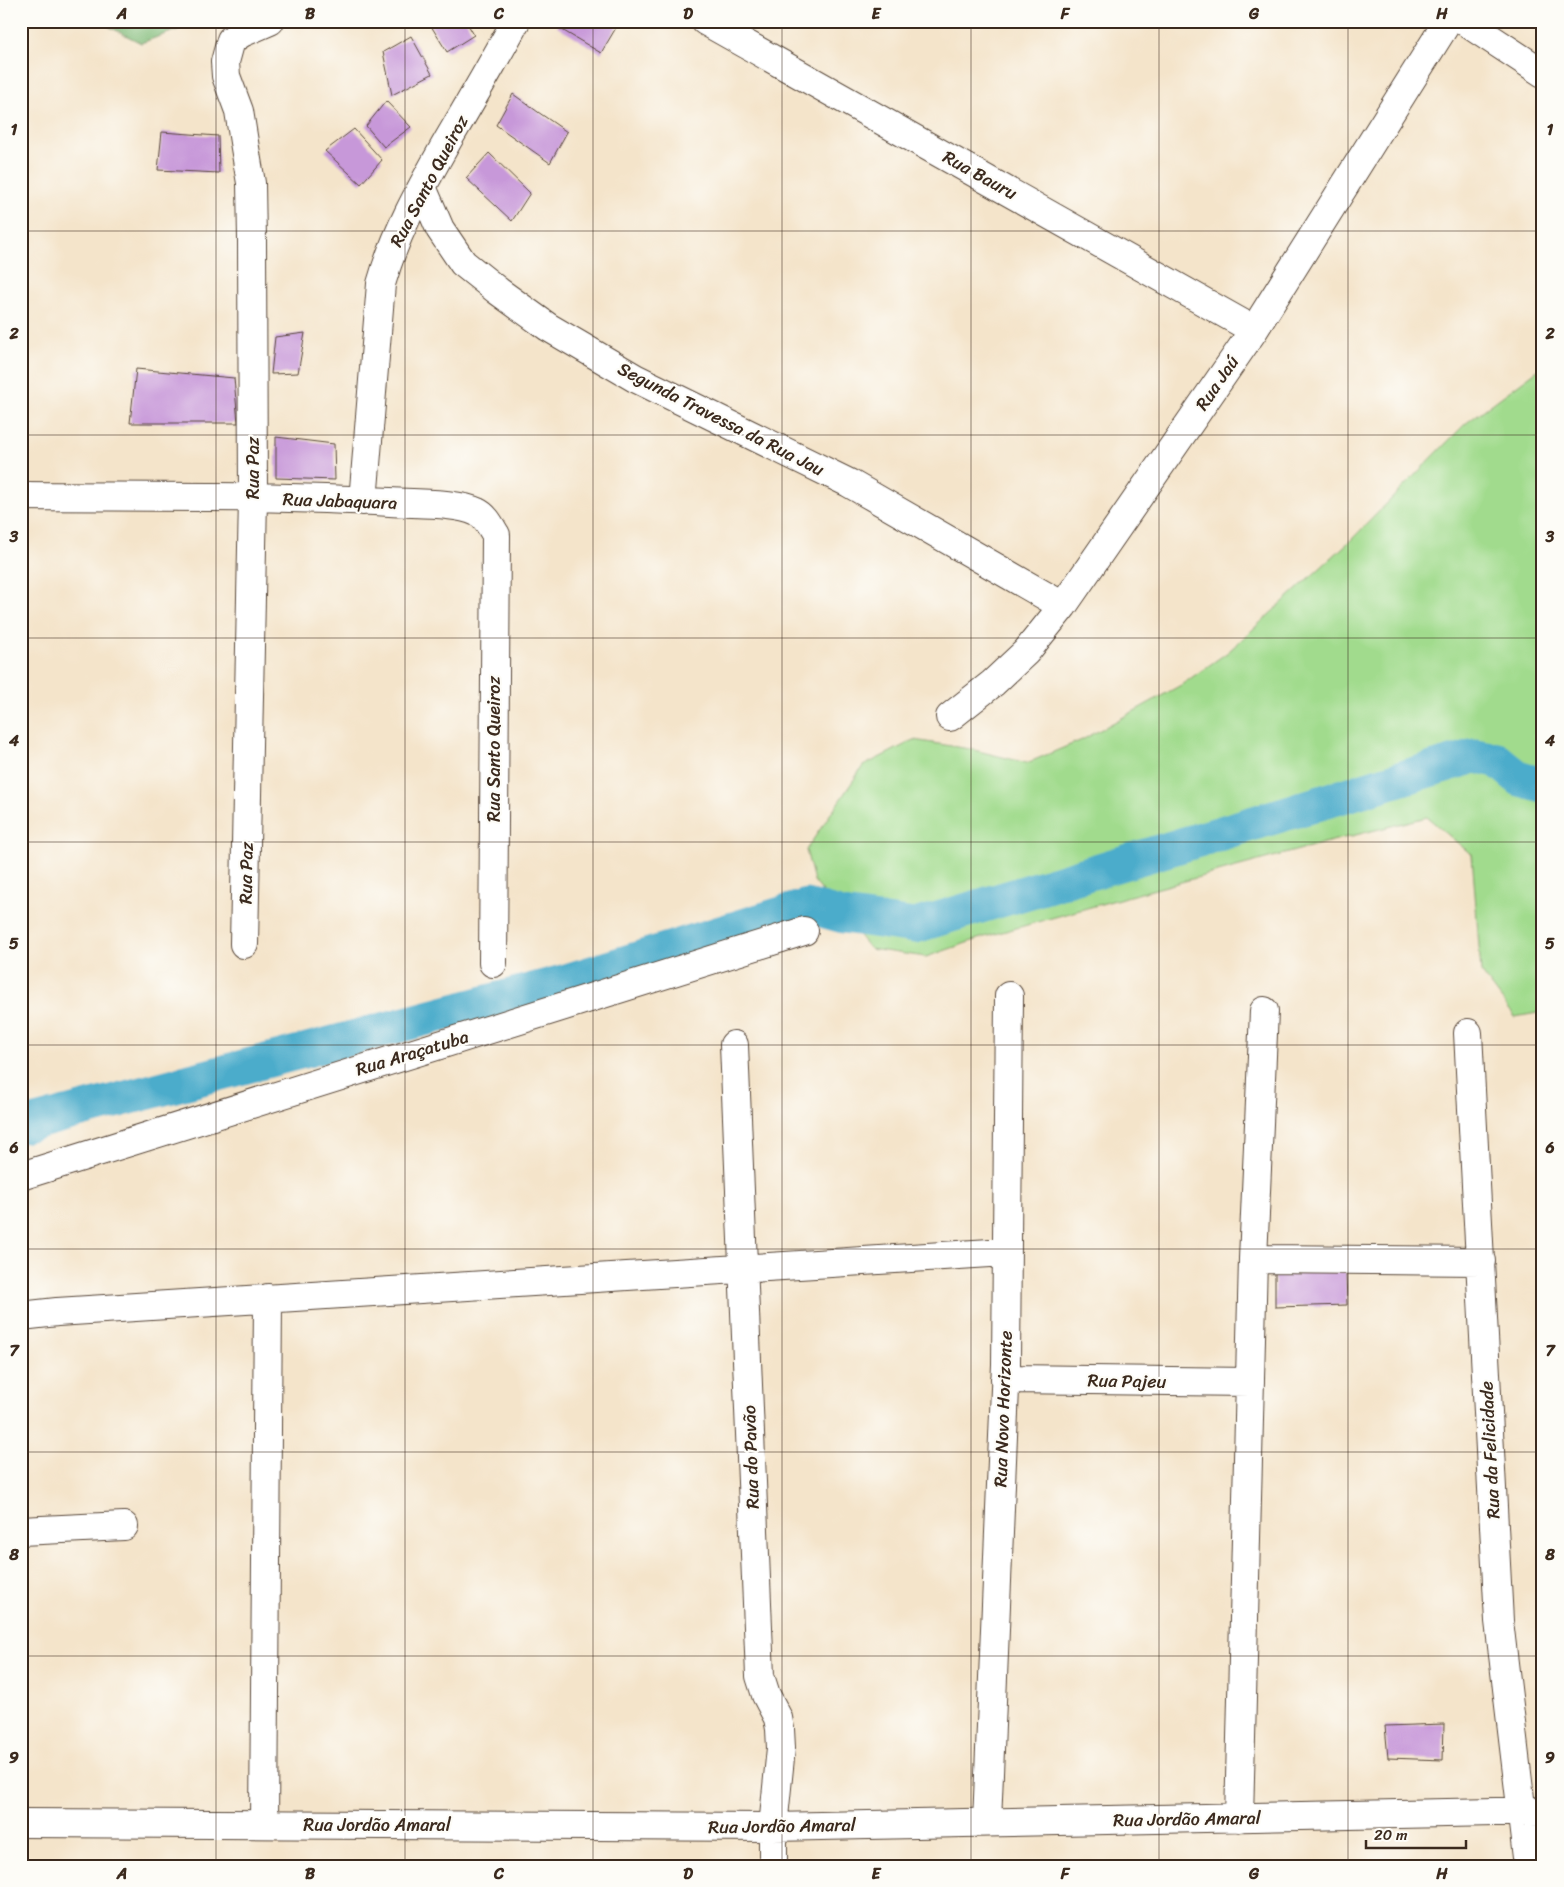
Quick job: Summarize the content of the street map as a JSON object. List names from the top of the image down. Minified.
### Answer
{"streets":{"street":["Rua Bauru","Rua Santo Queiroz","Rua Jaú","Segunda Travessa da Rua Jau","Rua Paz","Rua Jabaquara","Rua Araçatuba","Rua Pajeu","Rua Novo Horizonte","Rua da Felicidade","Rua do Pavão","Rua Jordão Amaral"]},"crossings":[["Rua Bauru","Rua Jaú"],["Rua Santo Queiroz","Segunda Travessa da Rua Jau"],["Rua Santo Queiroz","Rua Jabaquara"],["Rua Jaú","Segunda Travessa da Rua Jau"],["Rua Paz","Rua Jabaquara"],["Rua Pajeu","Rua Novo Horizonte"],["Rua Novo Horizonte","Rua Jordão Amaral"],["Rua da Felicidade","Rua Jordão Amaral"],["Rua do Pavão","Rua Jordão Amaral"]],"scale_bar":"20 m","grid":{"columns":["A","B","C","D","E","F","G","H"],"rows":["1","2","3","4","5","6","7","8","9"]}}
